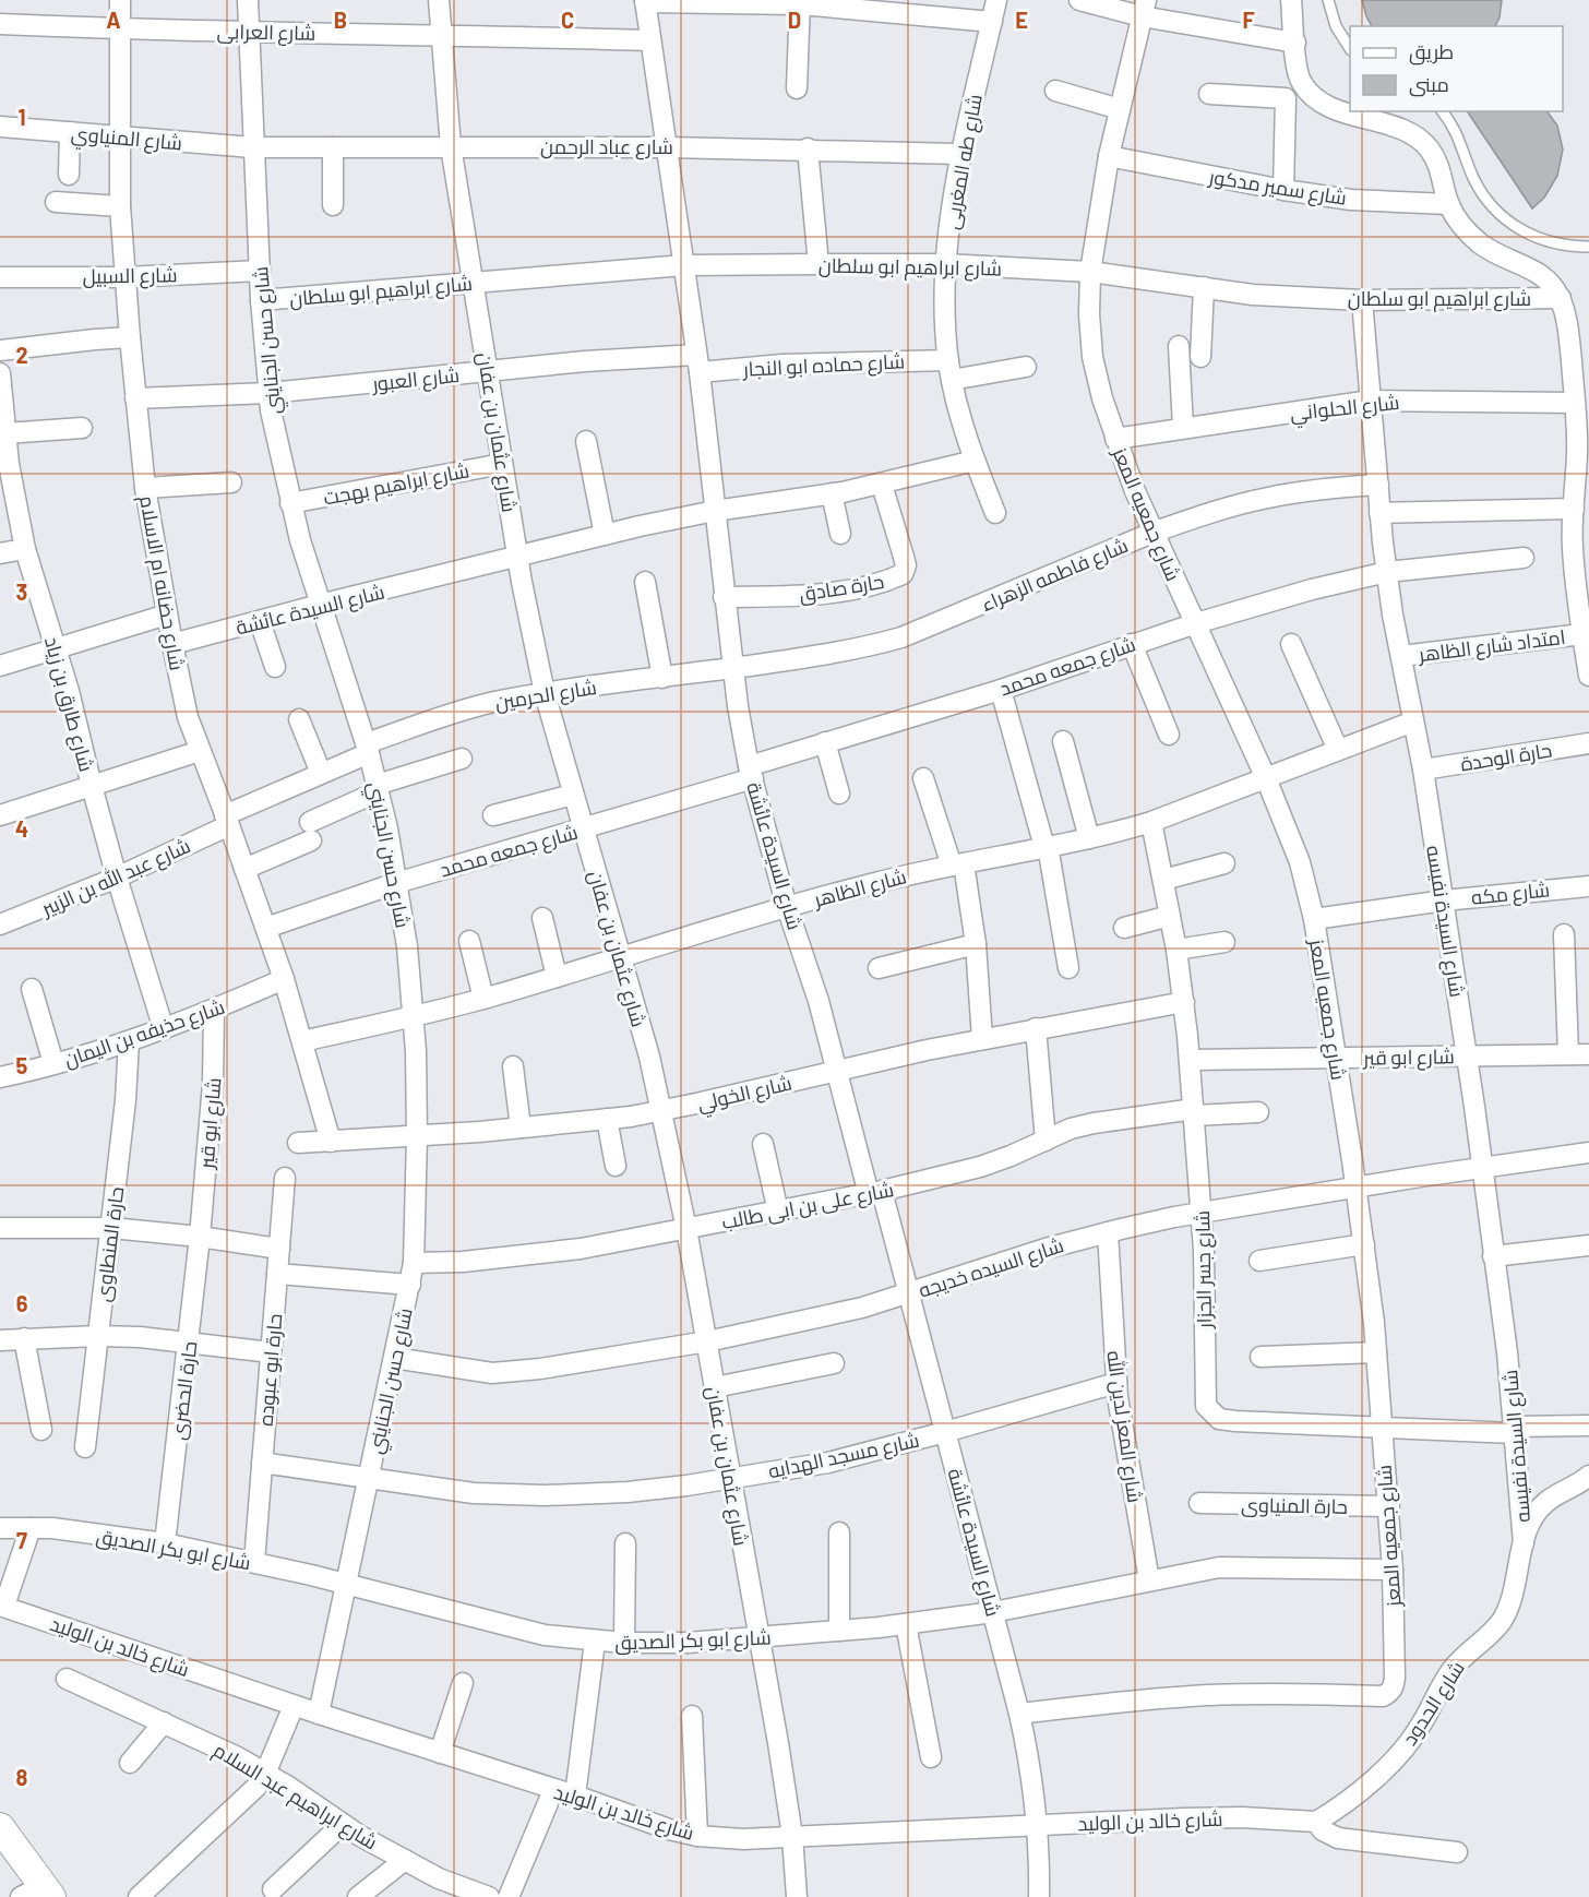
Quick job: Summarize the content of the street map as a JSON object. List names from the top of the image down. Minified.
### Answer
{"streets":{"street":["شارع العرابى","شارع المنياوي","شارع عباد الرحمن","شارع طه المغربى","شارع سمير مدكور","شارع ابراهيم ابو سلطان","شارع السبيل","شارع حسن الجنايني","شارع حماده ابو النجار","شارع العبور","شارع الحلواني","شارع عثمان بن عفان","شارع ابراهيم بهجت","شارع جمعيه المعز","شارع فاطمه الزهراء","شارع حضانه ام الاسلام","حارة صادق","شارع السيدة عائشة","امتداد شارع الظاهر","شارع جمعه محمد","شارع الحرمين","شارع طارق بن زياد","حارة الوحدة","شارع عبد الله بن الزبير","شارع الظاهر","شارع مكه","شارع السيدة نفيسه","شارع حذيفه بن اليمان","شارع ابو قير","شارع الخولي","شارع على بن ابى طالب","حارة المنطاوى","شارع السيده خديجه","شارع جسر الجزار","حارة ابو عبوده","حارة الحضرى","شارع المعز لدين الله","شارع مسجد الهدايه","حارة المنياوى","شارع ابو بكر الصديق","شارع خالد بن الوليد","شارع الحدود","شارع ابراهيم عبد السلام"]},"crossings":[["شارع العرابى","شارع حسن الجنايني"],["شارع العرابى","شارع عثمان بن عفان"],["شارع العرابى","شارع حضانه ام الاسلام"],["شارع العرابى","شارع السيدة عائشة"],["شارع المنياوي","شارع عباد الرحمن"],["شارع المنياوي","شارع حسن الجنايني"],["شارع المنياوي","شارع حضانه ام الاسلام"],["شارع عباد الرحمن","شارع طه المغربى"],["شارع عباد الرحمن","شارع حسن الجنايني"],["شارع عباد الرحمن","شارع عثمان بن عفان"],["شارع عباد الرحمن","شارع السيدة عائشة"],["شارع طه المغربى","شارع ابراهيم ابو سلطان"],["شارع طه المغربى","شارع حماده ابو النجار"],["شارع طه المغربى","شارع السيدة عائشة"],["شارع سمير مدكور","شارع جمعيه المعز"],["شارع ابراهيم ابو سلطان","شارع حسن الجنايني"],["شارع ابراهيم ابو سلطان","شارع عثمان بن عفان"],["شارع ابراهيم ابو سلطان","شارع جمعيه المعز"],["شارع ابراهيم ابو سلطان","شارع السيدة عائشة"],["شارع ابراهيم ابو سلطان","شارع السيدة نفيسه"],["شارع السبيل","شارع حسن الجنايني"],["شارع السبيل","شارع حضانه ام الاسلام"],["شارع حسن الجنايني","شارع العبور"],["شارع حسن الجنايني","شارع ابراهيم بهجت"],["شارع حسن الجنايني","شارع السيدة عائشة"],["شارع حسن الجنايني","شارع جمعه محمد"],["شارع حسن الجنايني","شارع الحرمين"],["شارع حسن الجنايني","شارع الظاهر"],["شارع حسن الجنايني","شارع الخولي"],["شارع حسن الجنايني","شارع على بن ابى طالب"],["شارع حسن الجنايني","شارع السيده خديجه"],["شارع حسن الجنايني","شارع مسجد الهدايه"],["شارع حسن الجنايني","شارع ابو بكر الصديق"],["شارع حسن الجنايني","شارع خالد بن الوليد"],["شارع حماده ابو النجار","شارع العبور"],["شارع حماده ابو النجار","شارع السيدة عائشة"],["شارع العبور","شارع عثمان بن عفان"],["شارع العبور","شارع حضانه ام الاسلام"],["شارع العبور","شارع السيدة عائشة"],["شارع الحلواني","شارع جمعيه المعز"],["شارع الحلواني","شارع السيدة نفيسه"],["شارع عثمان بن عفان","شارع ابراهيم بهجت"],["شارع عثمان بن عفان","شارع السيدة عائشة"],["شارع عثمان بن عفان","شارع جمعه محمد"],["شارع عثمان بن عفان","شارع الحرمين"],["شارع عثمان بن عفان","شارع الظاهر"],["شارع عثمان بن عفان","شارع الخولي"],["شارع عثمان بن عفان","شارع على بن ابى طالب"],["شارع عثمان بن عفان","شارع السيده خديجه"],["شارع عثمان بن عفان","شارع مسجد الهدايه"],["شارع عثمان بن عفان","شارع ابو بكر الصديق"],["شارع عثمان بن عفان","شارع خالد بن الوليد"],["شارع جمعيه المعز","شارع فاطمه الزهراء"],["شارع جمعيه المعز","شارع السيدة عائشة"],["شارع جمعيه المعز","شارع جمعه محمد"],["شارع جمعيه المعز","شارع الظاهر"],["شارع جمعيه المعز","شارع مكه"],["شارع جمعيه المعز","شارع ابو قير"],["شارع جمعيه المعز","شارع السيده خديجه"],["شارع جمعيه المعز","شارع جسر الجزار"],["شارع جمعيه المعز","حارة المنياوى"],["شارع جمعيه المعز","شارع ابو بكر الصديق"],["شارع فاطمه الزهراء","شارع السيدة عائشة"],["شارع فاطمه الزهراء","شارع الحرمين"],["شارع فاطمه الزهراء","شارع السيدة نفيسه"],["شارع حضانه ام الاسلام","شارع السيدة عائشة"],["شارع حضانه ام الاسلام","شارع جمعه محمد"],["شارع حضانه ام الاسلام","شارع الحرمين"],["شارع حضانه ام الاسلام","شارع عبد الله بن الزبير"],["شارع حضانه ام الاسلام","شارع الظاهر"],["شارع حضانه ام الاسلام","شارع حذيفه بن اليمان"],["شارع حضانه ام الاسلام","شارع الخولي"],["حارة صادق","شارع السيدة عائشة"],["شارع السيدة عائشة","شارع جمعه محمد"],["شارع السيدة عائشة","شارع الحرمين"],["شارع السيدة عائشة","شارع الظاهر"],["شارع السيدة عائشة","شارع الخولي"],["شارع السيدة عائشة","شارع على بن ابى طالب"],["شارع السيدة عائشة","شارع السيده خديجه"],["شارع السيدة عائشة","شارع مسجد الهدايه"],["شارع السيدة عائشة","شارع ابو بكر الصديق"],["شارع السيدة عائشة","شارع خالد بن الوليد"],["امتداد شارع الظاهر","شارع السيدة نفيسه"],["شارع جمعه محمد","شارع السيدة نفيسه"],["شارع الحرمين","شارع عبد الله بن الزبير"],["شارع طارق بن زياد","شارع عبد الله بن الزبير"],["شارع طارق بن زياد","شارع حذيفه بن اليمان"],["حارة الوحدة","شارع السيدة نفيسه"],["شارع الظاهر","شارع السيدة نفيسه"],["شارع الظاهر","شارع جسر الجزار"],["شارع مكه","شارع السيدة نفيسه"],["شارع السيدة نفيسه","شارع ابو قير"],["شارع السيدة نفيسه","شارع السيده خديجه"],["شارع السيدة نفيسه","شارع جسر الجزار"],["شارع السيدة نفيسه","شارع الحدود"],["شارع حذيفه بن اليمان","شارع ابو قير"],["شارع حذيفه بن اليمان","حارة المنطاوى"],["شارع ابو قير","شارع جسر الجزار"],["شارع ابو قير","حارة الحضرى"],["شارع الخولي","شارع جسر الجزار"],["شارع على بن ابى طالب","شارع جسر الجزار"],["شارع السيده خديجه","شارع جسر الجزار"],["شارع السيده خديجه","شارع المعز لدين الله"],["حارة ابو عبوده","شارع مسجد الهدايه"],["حارة ابو عبوده","شارع ابو بكر الصديق"],["حارة الحضرى","شارع ابو بكر الصديق"],["شارع المعز لدين الله","شارع مسجد الهدايه"],["شارع المعز لدين الله","شارع ابو بكر الصديق"],["شارع خالد بن الوليد","شارع الحدود"]],"legend":["طريق","مبنى"],"grid":{"columns":["A","B","C","D","E","F"],"rows":["1","2","3","4","5","6","7","8"]}}
